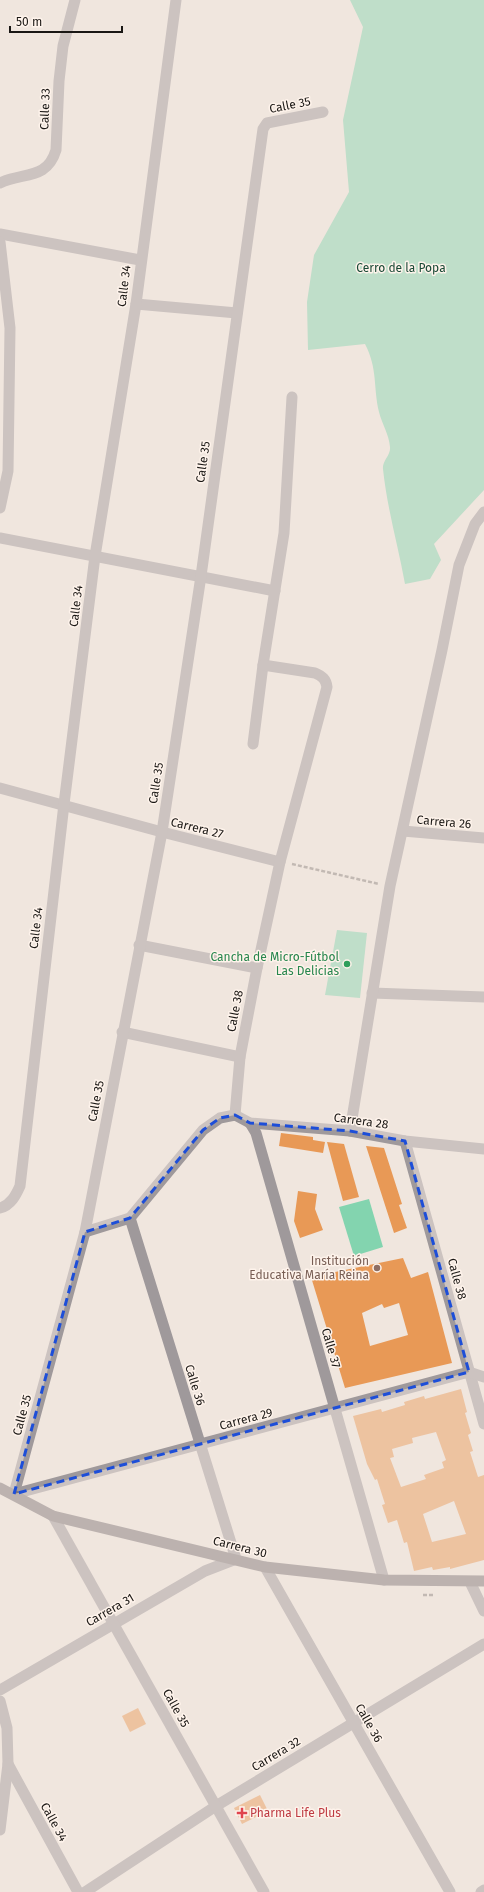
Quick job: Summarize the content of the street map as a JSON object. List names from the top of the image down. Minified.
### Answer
{"streets":{"main road":["Carrera 30"],"street":["Calle 35","Calle 33","Calle 34","Carrera 26","Carrera 27","Calle 38","Carrera 28","Calle 37","Calle 36","Carrera 29","Carrera 31","Carrera 32"]},"crossings":[["Calle 35","Carrera 27"],["Calle 35","Carrera 29"],["Calle 35","Carrera 30"],["Calle 35","Carrera 31"],["Calle 35","Carrera 32"],["Calle 34","Carrera 27"],["Carrera 27","Calle 38"],["Calle 38","Carrera 28"],["Calle 38","Carrera 29"],["Carrera 28","Calle 37"],["Calle 37","Carrera 29"],["Calle 37","Carrera 30"],["Calle 36","Carrera 29"],["Calle 36","Carrera 30"],["Calle 36","Carrera 31"],["Calle 36","Carrera 32"],["Carrera 29","Carrera 30"],["Carrera 30","Carrera 31"]],"parks":["Cerro de la Popa"],"places":{"other":["Cancha de Micro-Fútbol Las Delicias","Institución Educativa María Reina"],"health":["Pharma Life Plus"]},"scale_bar":"50 m"}
